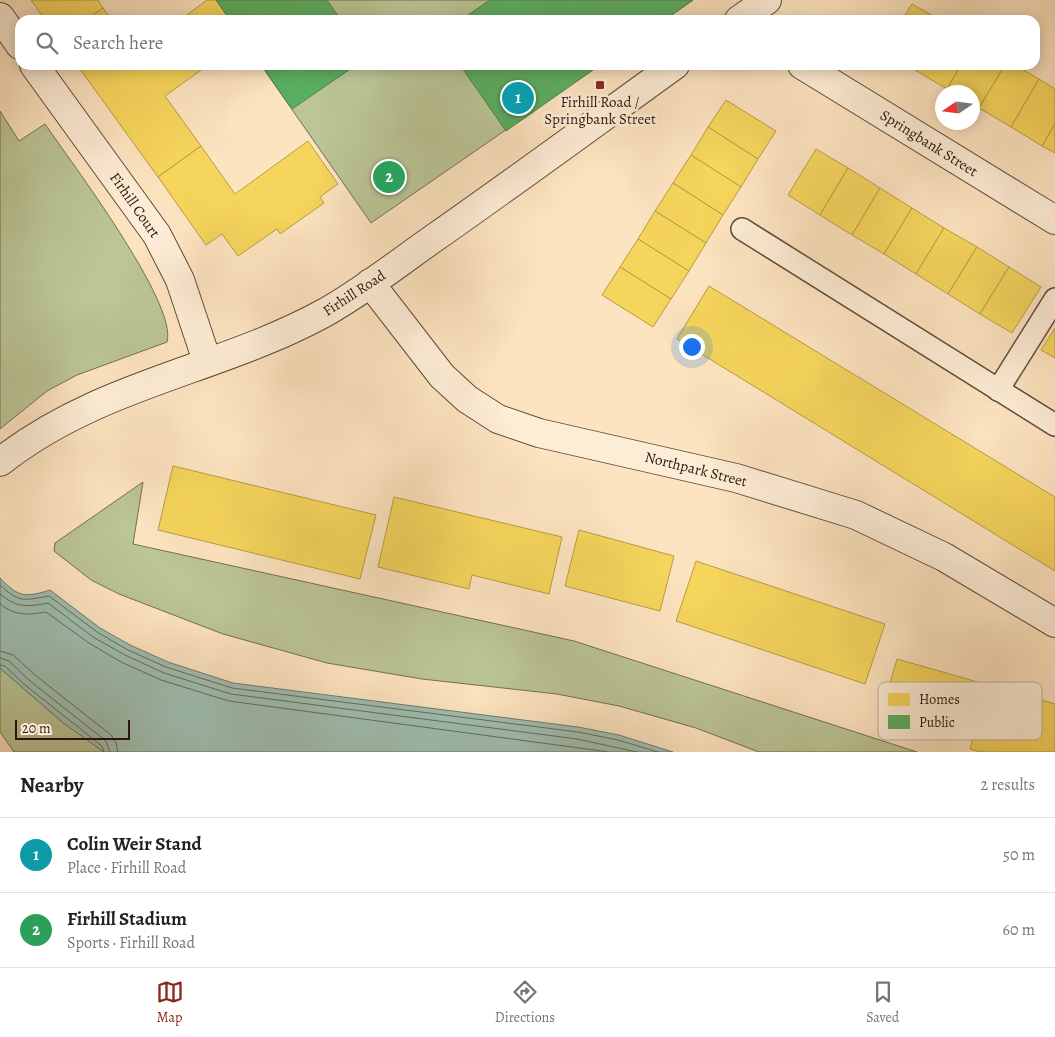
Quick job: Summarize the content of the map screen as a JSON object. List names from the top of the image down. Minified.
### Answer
{"streets":{"street":["Springbank Street","Firhill Court","Firhill Road","Northpark Street"]},"crossings":[["Firhill Court","Firhill Road"],["Firhill Road","Northpark Street"]],"places":{"transit":["Firhill Road / Springbank Street"]},"legend":["Homes","Public"],"scale_bar":"20 m","north":"left","page":{"search":"Search here","pins":["1","2"],"scale":"20 m","heading":["Nearby","2 results"],"list":[{"mark":"1","name":"Colin Weir Stand","note":"Place · Firhill Road","value":"50 m"},{"mark":"2","name":"Firhill Stadium","note":"Sports · Firhill Road","value":"60 m"}],"nav":["Map","Directions","Saved"]}}
